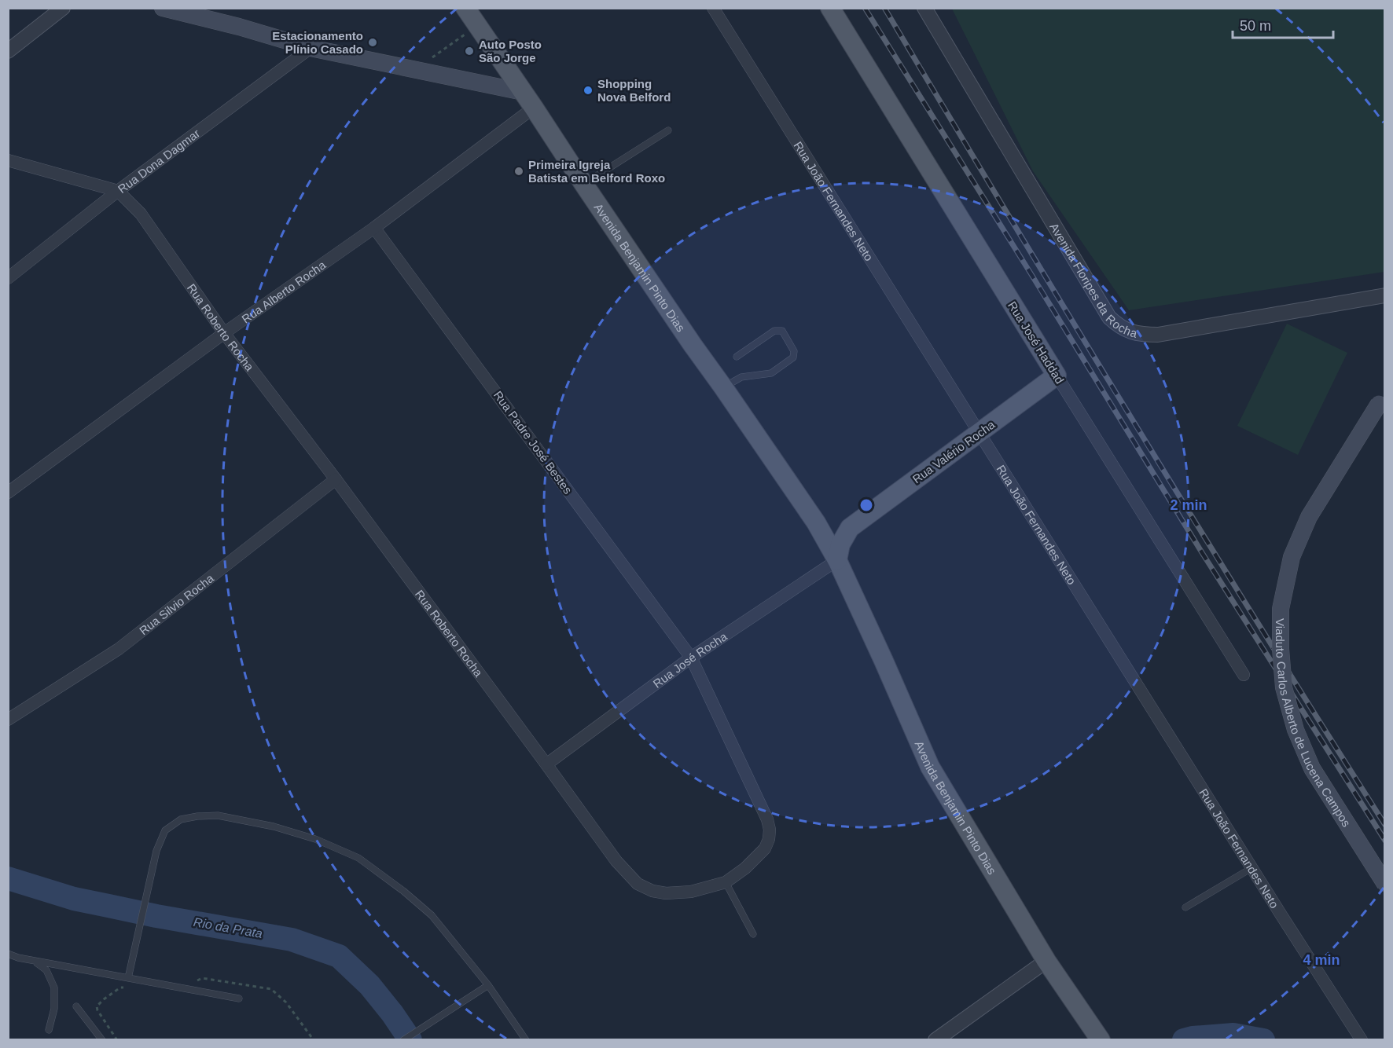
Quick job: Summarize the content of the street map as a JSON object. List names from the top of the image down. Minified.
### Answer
{"streets":{"main road":["Avenida Benjamin Pinto Dias","Rua José Haddad","Rua Valério Rocha","Viaduto Carlos Alberto de Lucena Campos"],"street":["Rua Dona Dagmar","Rua João Fernandes Neto","Avenida Floripes da Rocha","Rua Alberto Rocha","Rua Roberto Rocha","Rua Padre José Bestes","Rua Silvio Rocha","Rua José Rocha"]},"crossings":[["Rua Dona Dagmar","Rua Roberto Rocha"],["Rua João Fernandes Neto","Rua Valério Rocha"],["Avenida Benjamin Pinto Dias","Rua Alberto Rocha"],["Avenida Benjamin Pinto Dias","Rua José Rocha"],["Rua Alberto Rocha","Rua Roberto Rocha"],["Rua Alberto Rocha","Rua Padre José Bestes"],["Rua Roberto Rocha","Rua Padre José Bestes"],["Rua Roberto Rocha","Rua Silvio Rocha"],["Rua Roberto Rocha","Rua José Rocha"],["Rua José Haddad","Rua Valério Rocha"],["Rua Padre José Bestes","Rua José Rocha"]],"water":["Rio da Prata"],"places":["Estacionamento Plínio Casado","Auto Posto São Jorge","Shopping Nova Belford","Primeira Igreja Batista em Belford Roxo"],"scale_bar":"50 m","rings":["2 min","4 min"]}
